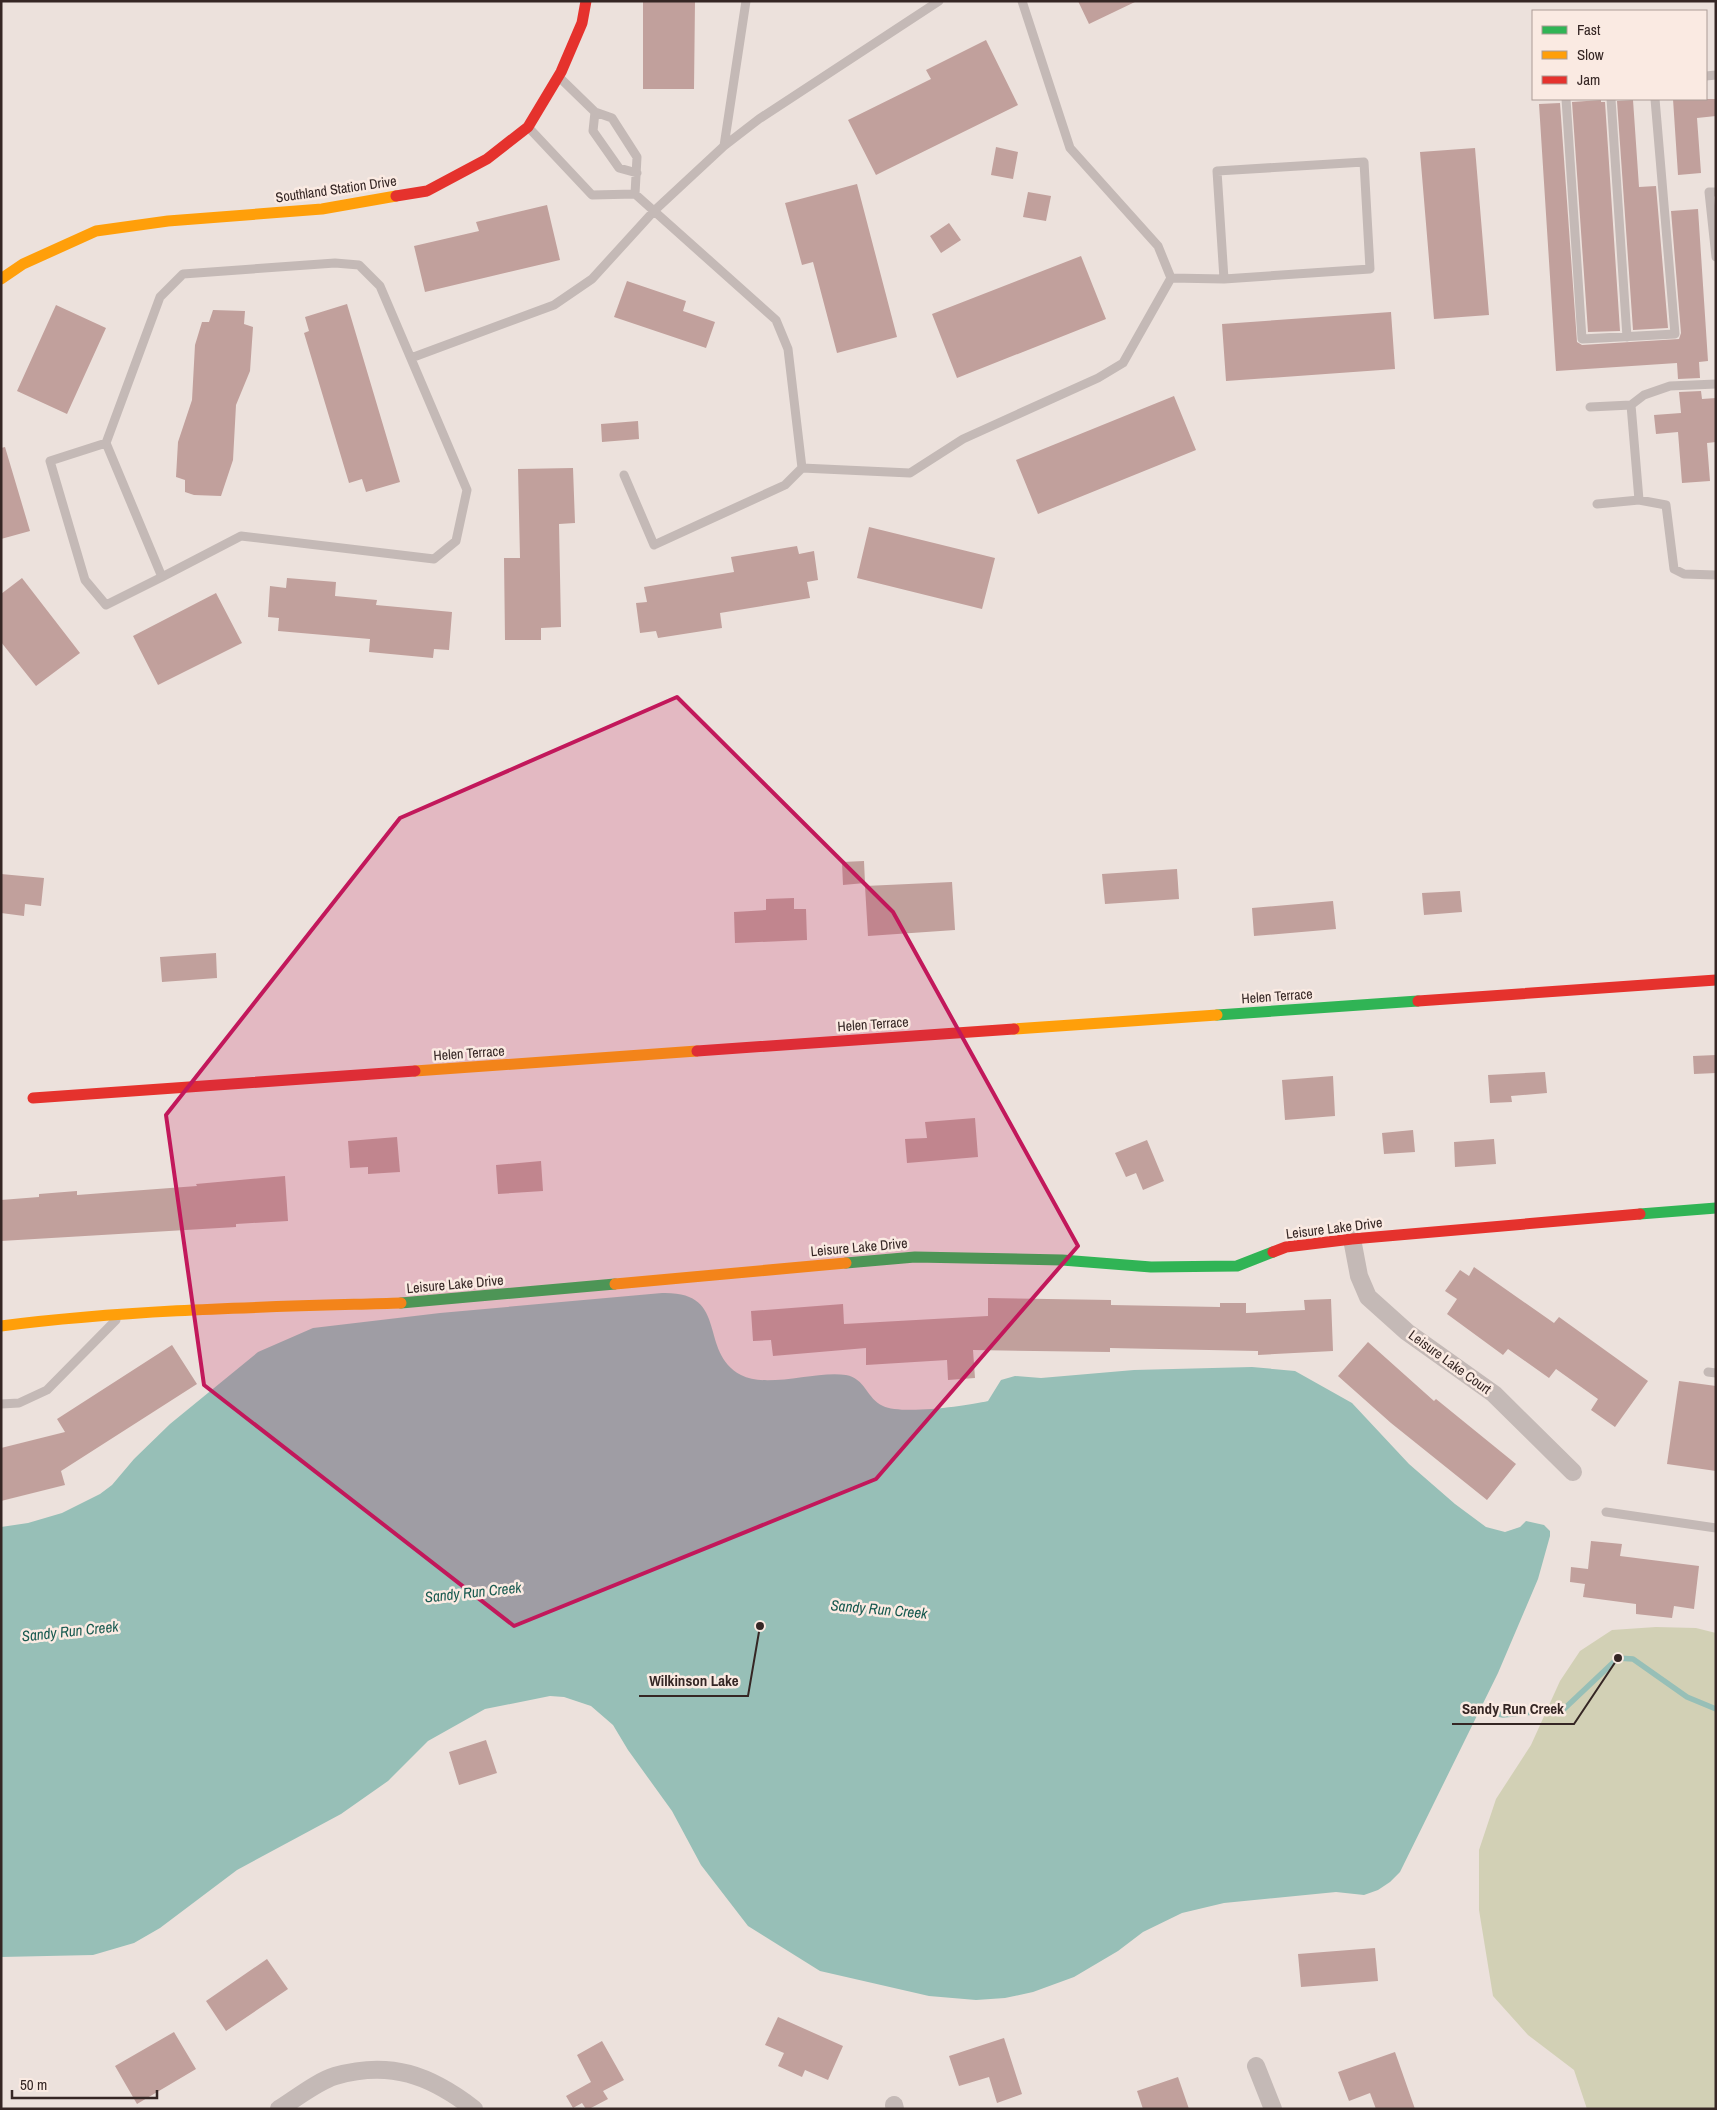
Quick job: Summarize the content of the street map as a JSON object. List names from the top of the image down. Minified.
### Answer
{"streets":{"street":["Southland Station Drive","Helen Terrace","Leisure Lake Drive","Leisure Lake Court"]},"crossings":[["Leisure Lake Drive","Leisure Lake Court"]],"water":["Sandy Run Creek"],"places":["Wilkinson Lake","Sandy Run Creek"],"legend":["Fast","Slow","Jam"],"scale_bar":"50 m"}
